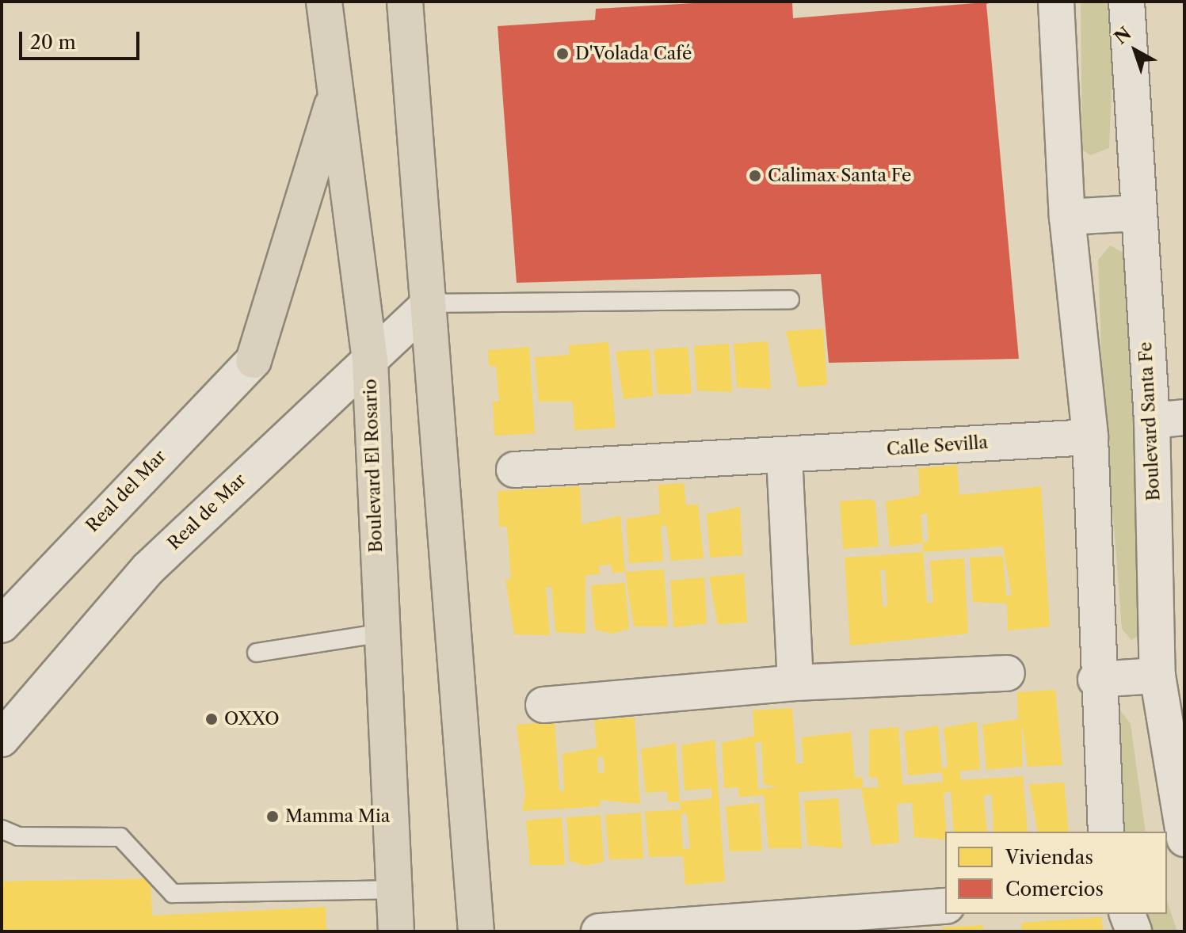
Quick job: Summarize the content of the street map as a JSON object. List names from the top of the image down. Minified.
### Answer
{"streets":{"main road":["Boulevard El Rosario"],"street":["Boulevard Santa Fe","Calle Sevilla","Real del Mar","Real de Mar"]},"crossings":[["Boulevard El Rosario","Real de Mar"]],"places":["D'Volada Café","Calimax Santa Fe","OXXO","Mamma Mia"],"legend":["Viviendas","Comercios"],"scale_bar":"20 m","north":"top left"}
